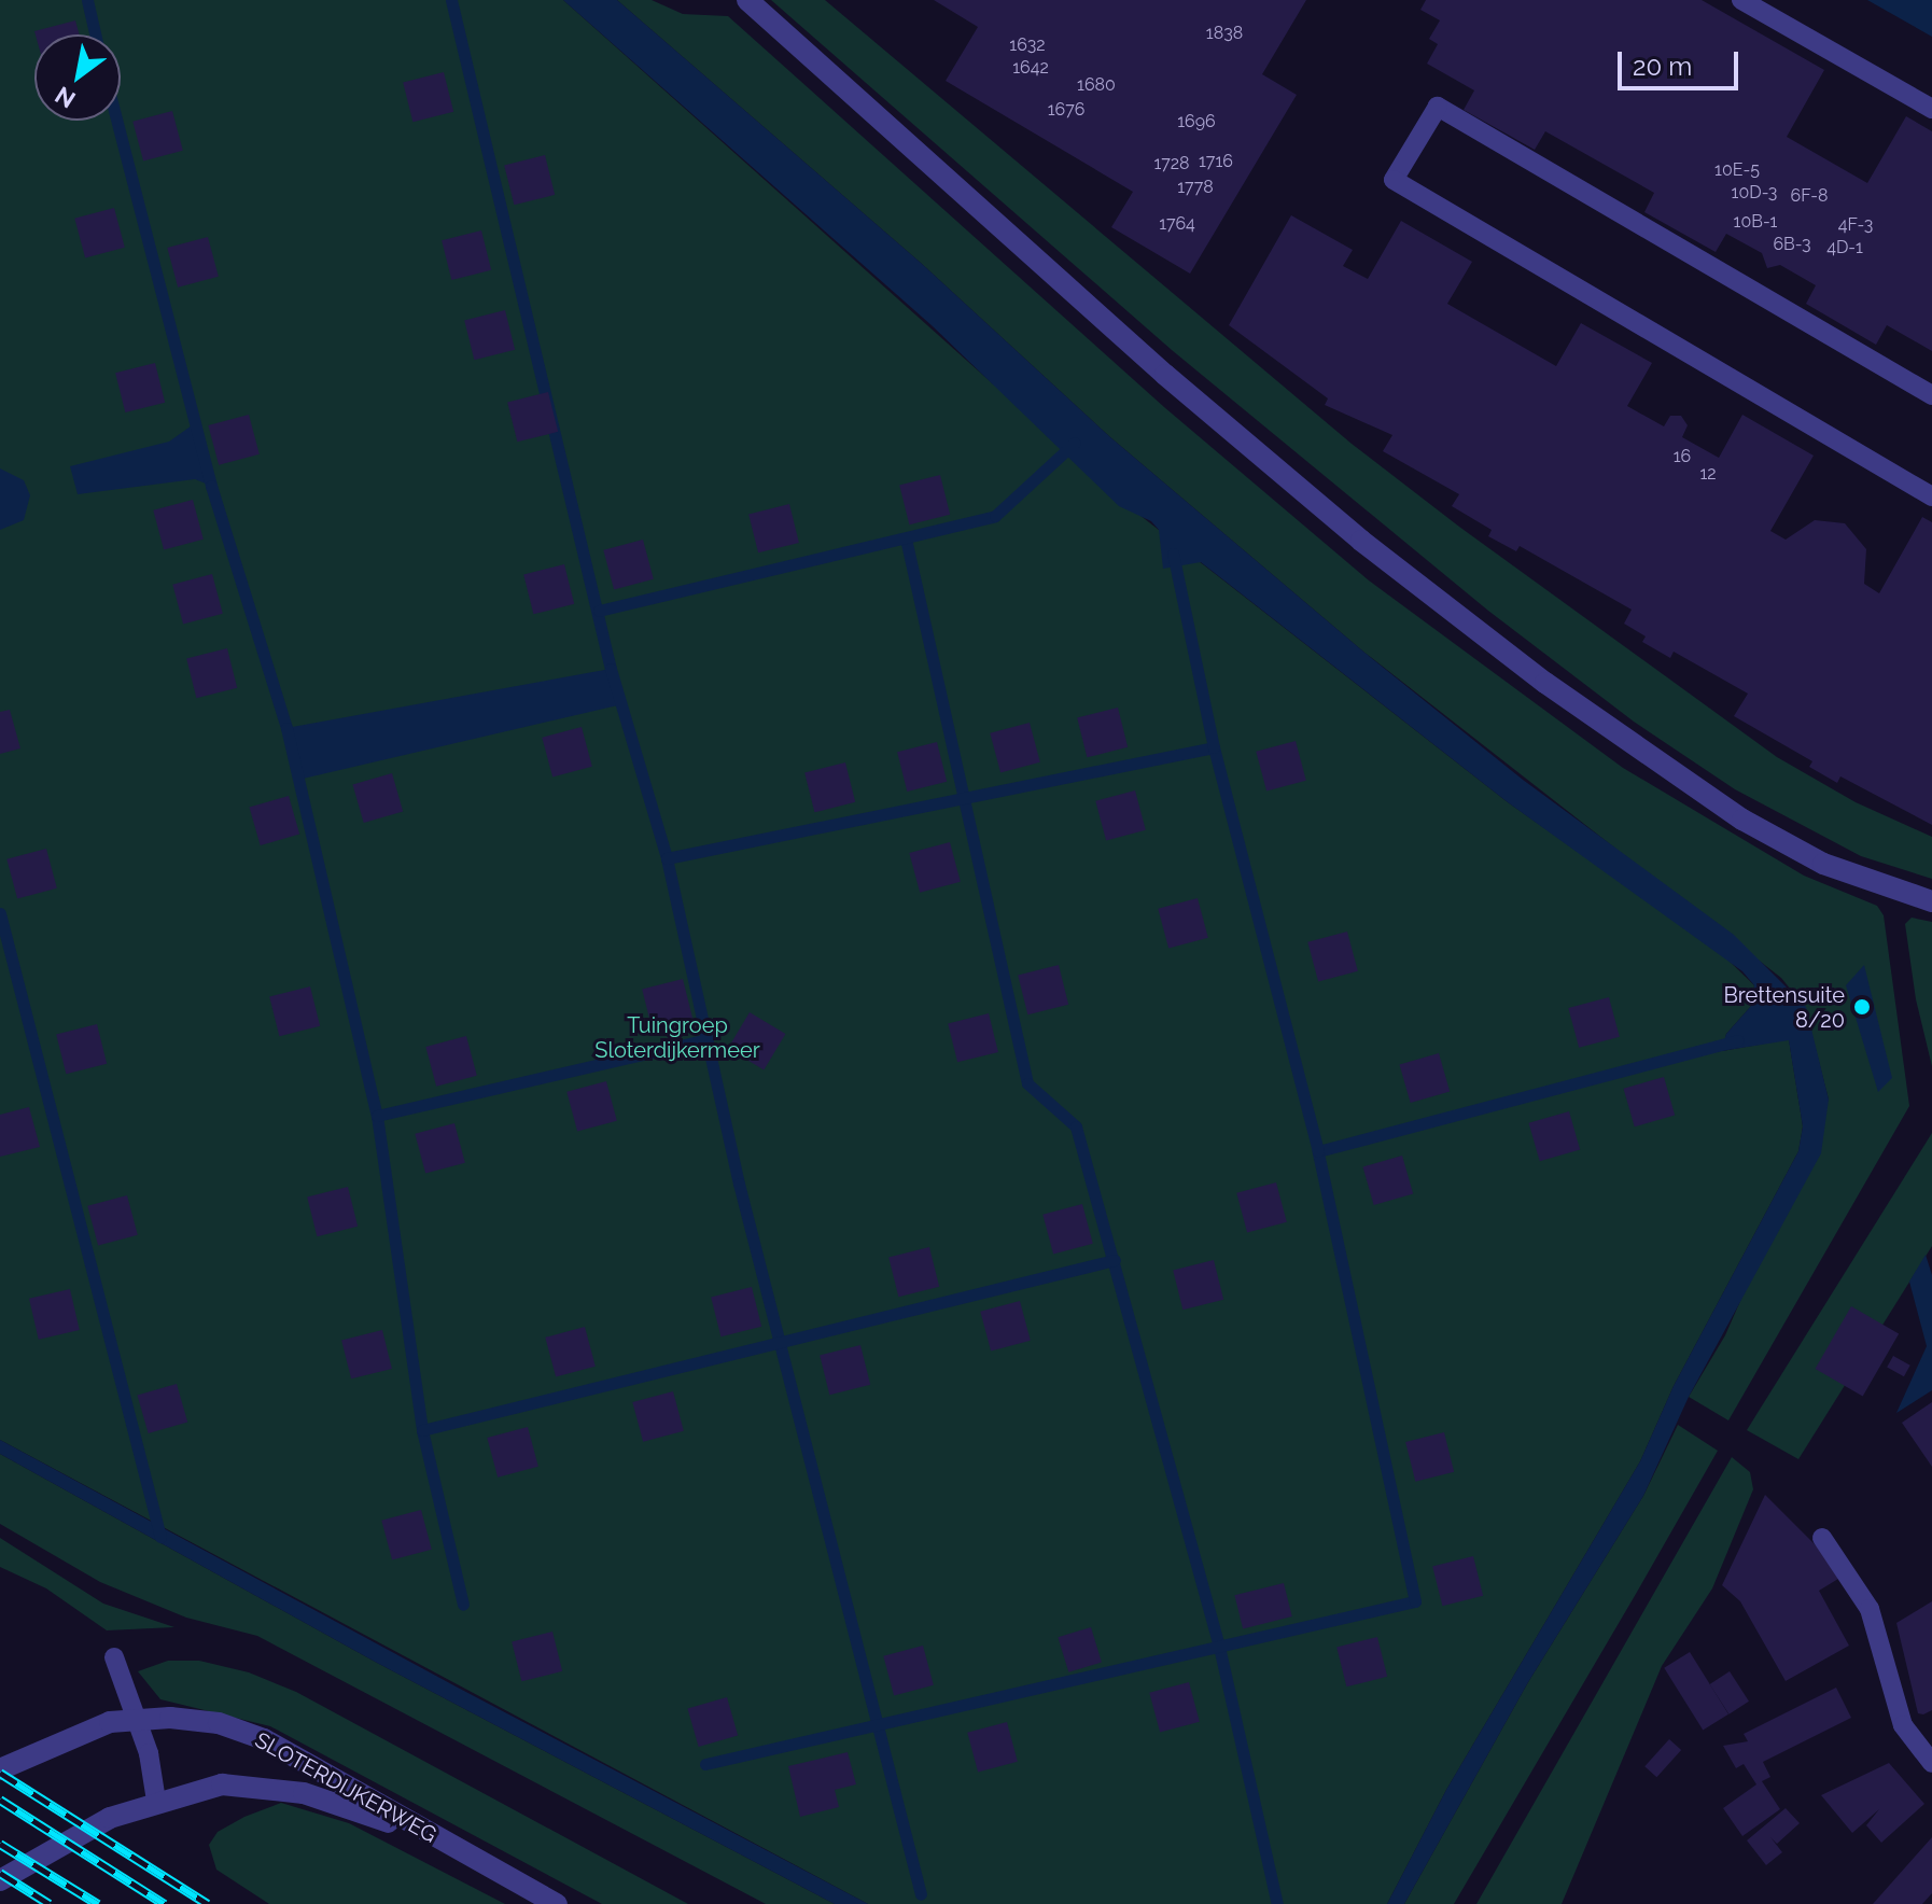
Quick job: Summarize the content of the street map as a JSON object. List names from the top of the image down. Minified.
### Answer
{"streets":{"street":["SLOTERDIJKERWEG"]},"parks":["Tuingroep Sloterdijkermeer"],"places":["Brettensuite 8/20"],"house_numbers":["1838","1632","1642","1680","1676","1696","1716","1728","10E-5","1778","10D-3","6F-8","10B-1","1764","4F-3","6B-3","4D-1","16","12"],"scale_bar":"20 m","north":"bottom left"}
